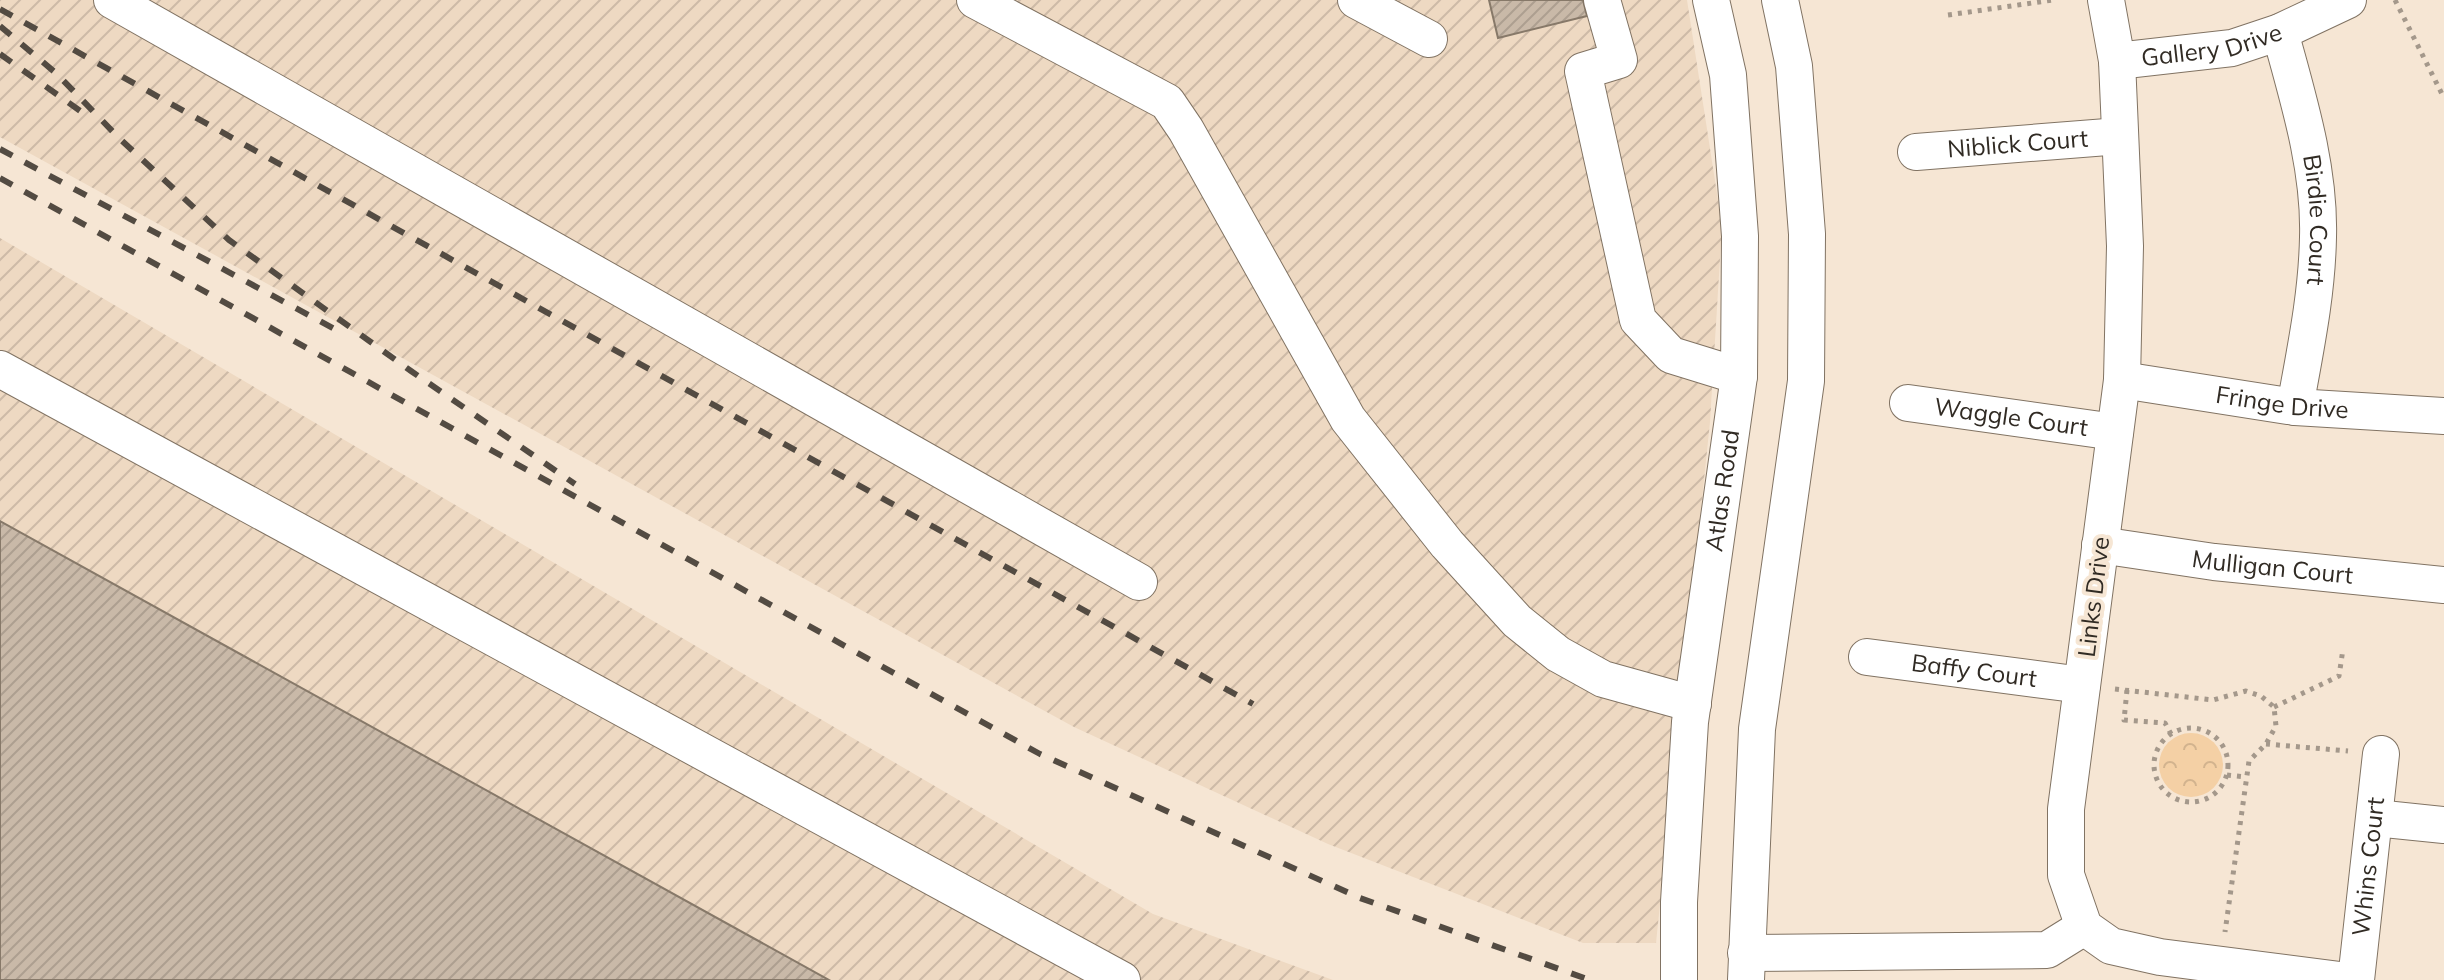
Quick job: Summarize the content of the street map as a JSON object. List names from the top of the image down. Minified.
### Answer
{"streets":{"street":["Gallery Drive","Niblick Court","Birdie Court","Fringe Drive","Waggle Court","Atlas Road","Mulligan Court","Links Drive","Baffy Court","Whins Court"]},"crossings":[["Gallery Drive","Birdie Court"],["Gallery Drive","Links Drive"],["Niblick Court","Links Drive"],["Birdie Court","Fringe Drive"],["Fringe Drive","Links Drive"],["Waggle Court","Links Drive"],["Mulligan Court","Links Drive"],["Links Drive","Baffy Court"]]}
